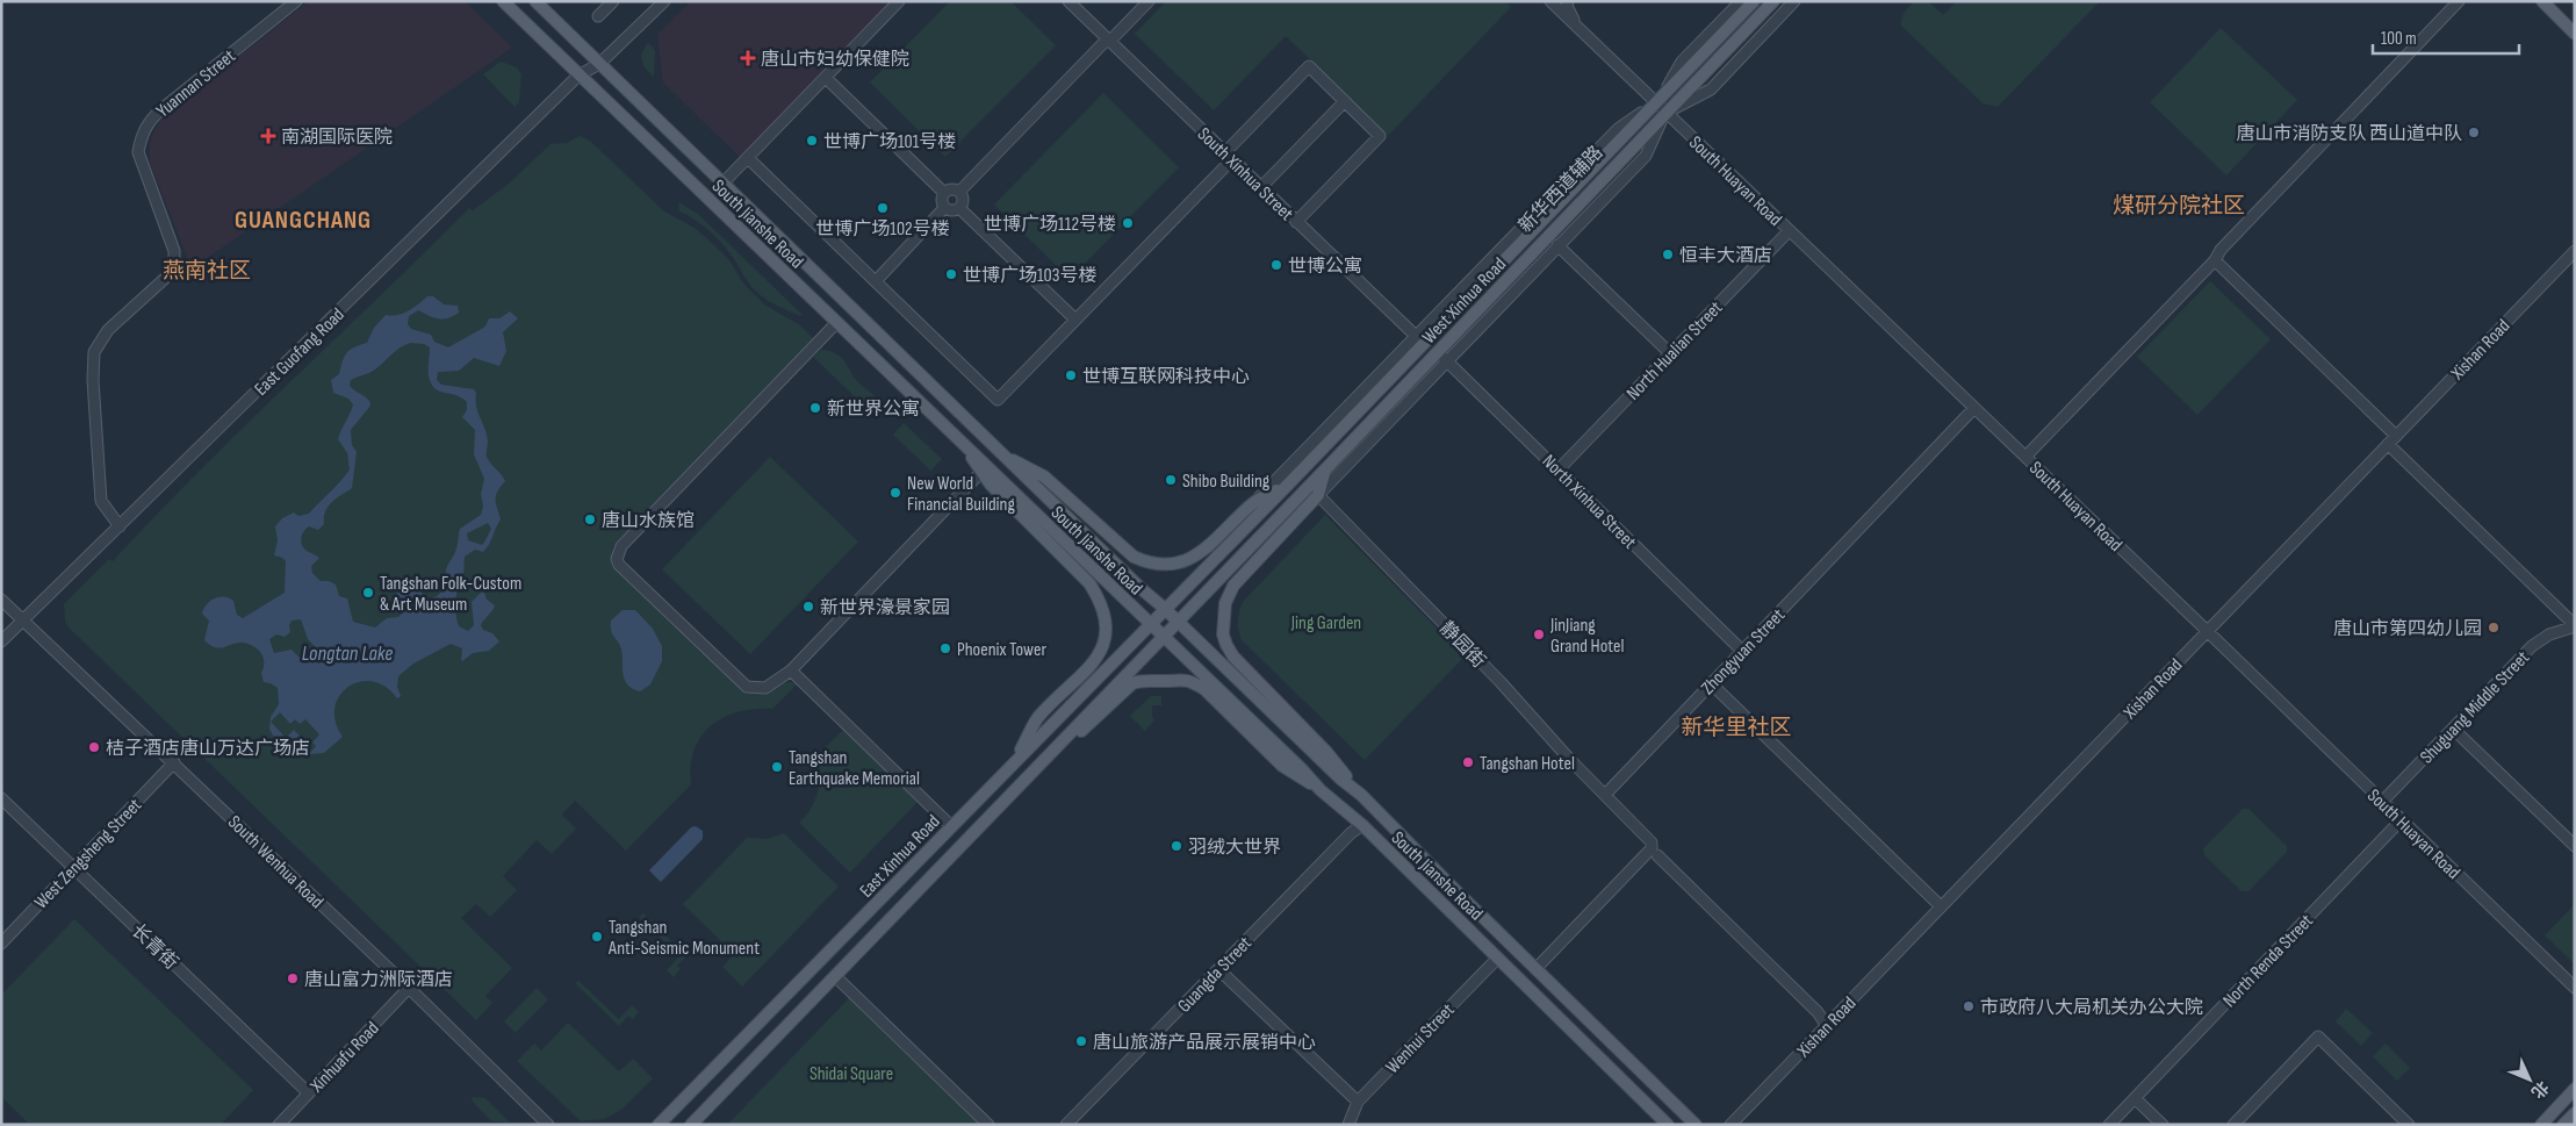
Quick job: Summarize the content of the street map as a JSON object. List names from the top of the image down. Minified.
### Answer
{"streets":{"main road":["South Jianshe Road","West Xinhua Road","East Xinhua Road"],"street":["Yuannan Street","South Xinhua Street","South Huayan Road","新华西道辅路","Xishan Road","North Hualian Street","East Guofang Road","North Xinhua Street","静园街","Zhongyuan Street","Shuguang Middle Street","West Zengsheng Street","South Wenhua Road","长青街","North Renda Street","Guangda Street","Wenhui Street","Xinhuafu Road"]},"crossings":[["Yuannan Street","East Guofang Road"],["South Xinhua Street","West Xinhua Road"],["South Huayan Road","新华西道辅路"],["South Huayan Road","West Xinhua Road"],["South Huayan Road","Xishan Road"],["South Huayan Road","North Hualian Street"],["South Huayan Road","Zhongyuan Street"],["South Huayan Road","Shuguang Middle Street"],["South Huayan Road","North Renda Street"],["新华西道辅路","West Xinhua Road"],["新华西道辅路","North Xinhua Street"],["新华西道辅路","静园街"],["South Jianshe Road","West Xinhua Road"],["South Jianshe Road","East Guofang Road"],["South Jianshe Road","East Xinhua Road"],["South Jianshe Road","Guangda Street"],["South Jianshe Road","Wenhui Street"],["West Xinhua Road","North Xinhua Street"],["West Xinhua Road","East Xinhua Road"],["North Hualian Street","North Xinhua Street"],["East Guofang Road","South Wenhua Road"],["North Xinhua Street","Zhongyuan Street"],["静园街","Zhongyuan Street"],["West Zengsheng Street","South Wenhua Road"],["West Zengsheng Street","长青街"],["South Wenhua Road","Xinhuafu Road"],["长青街","Xinhuafu Road"]],"districts":["煤研分院社区","GUANGCHANG","燕南社区","新华里社区"],"water":["Longtan Lake"],"parks":["Jing Garden","Shidai Square"],"places":{"health":["唐山市妇幼保健院","南湖国际医院"],"other":["唐山市消防支队 西山道中队","世博广场101号楼","世博广场102号楼","世博广场112号楼","恒丰大酒店","世博公寓","世博广场103号楼","世博互联网科技中心","新世界公寓","Shibo Building","New World Financial Building","唐山水族馆","Tangshan Folk-Custom & Art Museum","新世界濠景家园","唐山市第四幼儿园","JinJiang Grand Hotel","Phoenix Tower","桔子酒店唐山万达广场店","Tangshan Hotel","Tangshan Earthquake Memorial","羽绒大世界","Tangshan Anti-Seismic Monument","唐山富力洲际酒店","市政府八大局机关办公大院","唐山旅游产品展示展销中心"]},"scale_bar":"100 m","north":"bottom right"}
